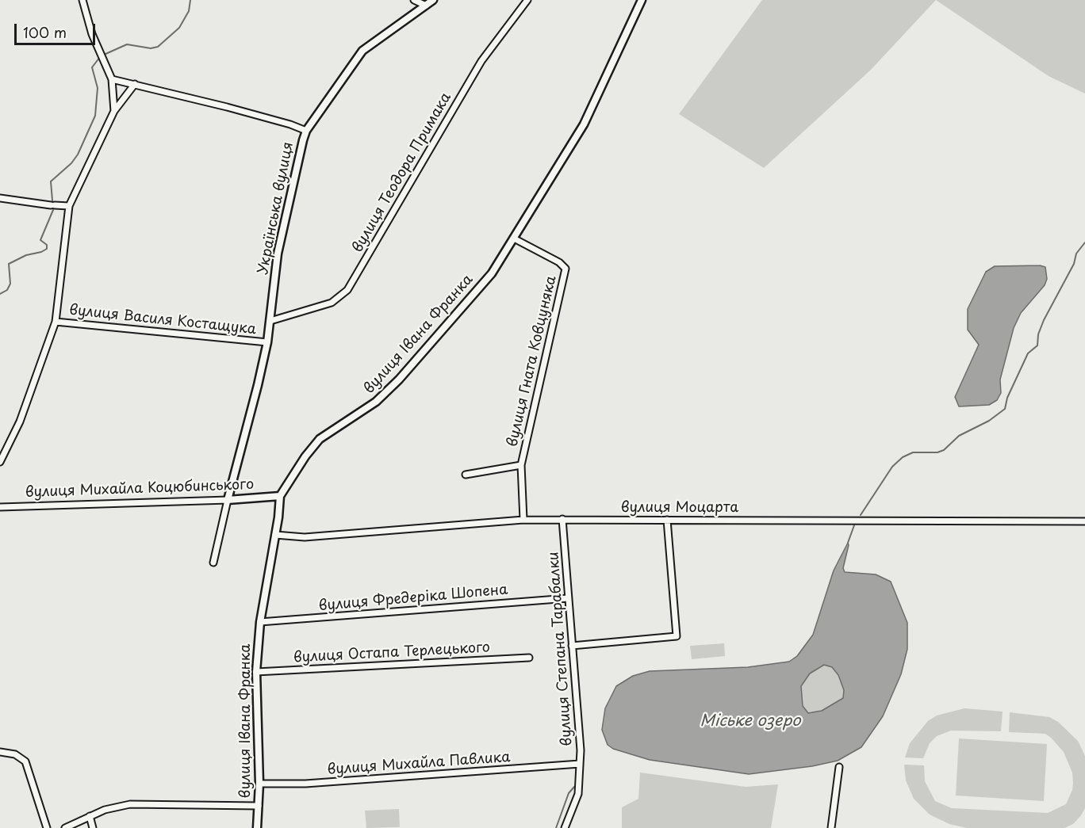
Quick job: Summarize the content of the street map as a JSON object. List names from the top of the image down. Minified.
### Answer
{"streets":{"street":["вулиця Теодора Примака","Українська вулиця","вулиця Василя Костащука","вулиця Івана Франка","вулиця Гната Ковцуняка","вулиця Михайла Коцюбинського","вулиця Моцарта","вулиця Фредеріка Шопена","вулиця Степана Тарабалки","вулиця Остапа Терлецького","вулиця Михайла Павлика"]},"crossings":[["вулиця Теодора Примака","Українська вулиця"],["Українська вулиця","вулиця Василя Костащука"],["Українська вулиця","вулиця Михайла Коцюбинського"],["вулиця Івана Франка","вулиця Гната Ковцуняка"],["вулиця Івана Франка","вулиця Михайла Коцюбинського"],["вулиця Івана Франка","вулиця Моцарта"],["вулиця Івана Франка","вулиця Фредеріка Шопена"],["вулиця Івана Франка","вулиця Остапа Терлецького"],["вулиця Івана Франка","вулиця Михайла Павлика"],["вулиця Гната Ковцуняка","вулиця Моцарта"],["вулиця Моцарта","вулиця Степана Тарабалки"],["вулиця Фредеріка Шопена","вулиця Степана Тарабалки"],["вулиця Степана Тарабалки","вулиця Михайла Павлика"]],"water":["Міське озеро"],"scale_bar":"100 m"}
